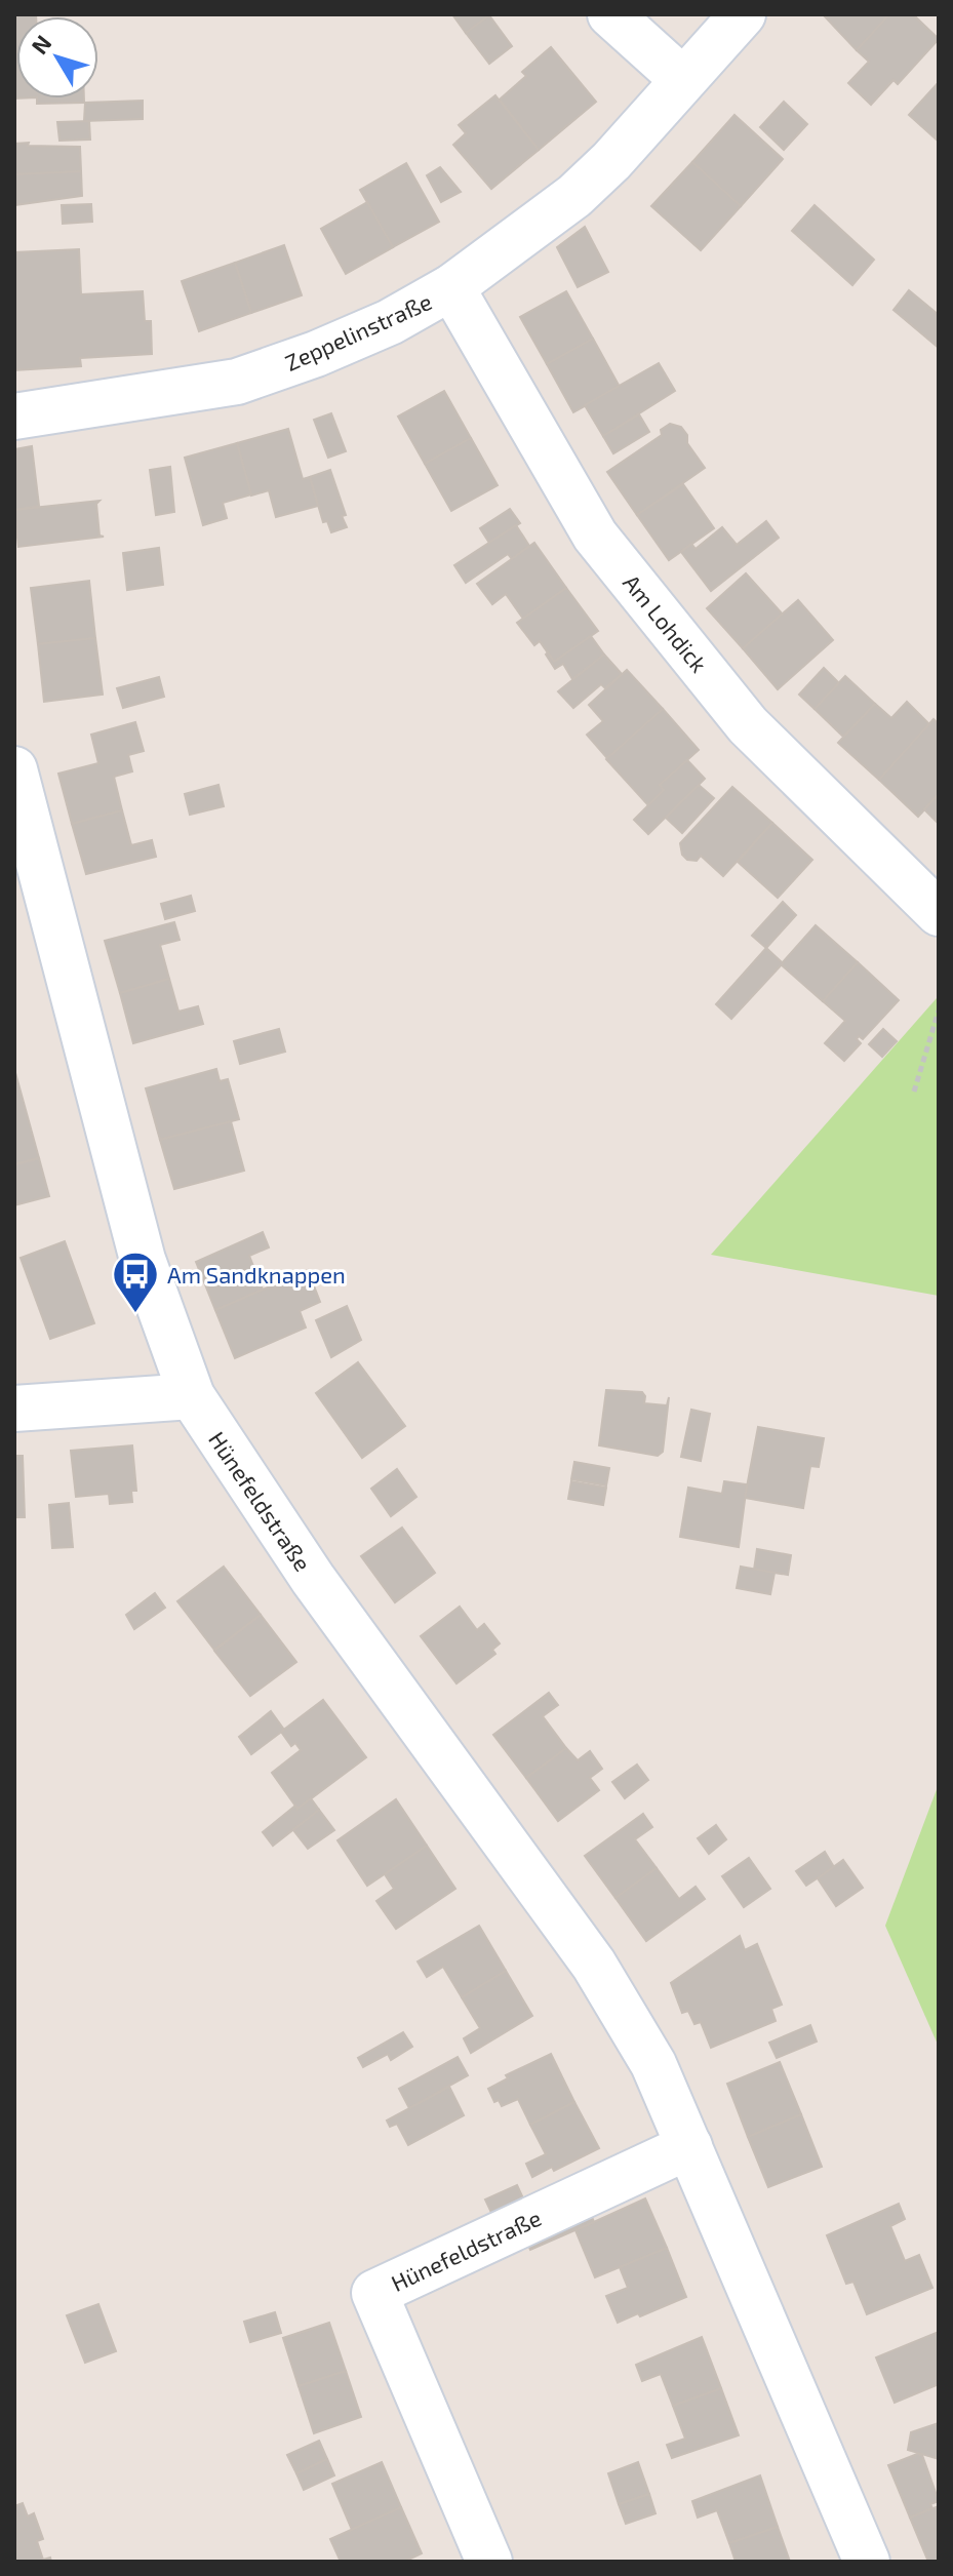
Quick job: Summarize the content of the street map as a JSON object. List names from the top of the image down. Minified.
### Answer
{"streets":{"street":["Zeppelinstraße","Am Lohdick","Hünefeldstraße"]},"crossings":[["Zeppelinstraße","Am Lohdick"]],"places":{"bus stop":["Am Sandknappen"]},"north":"top left"}
